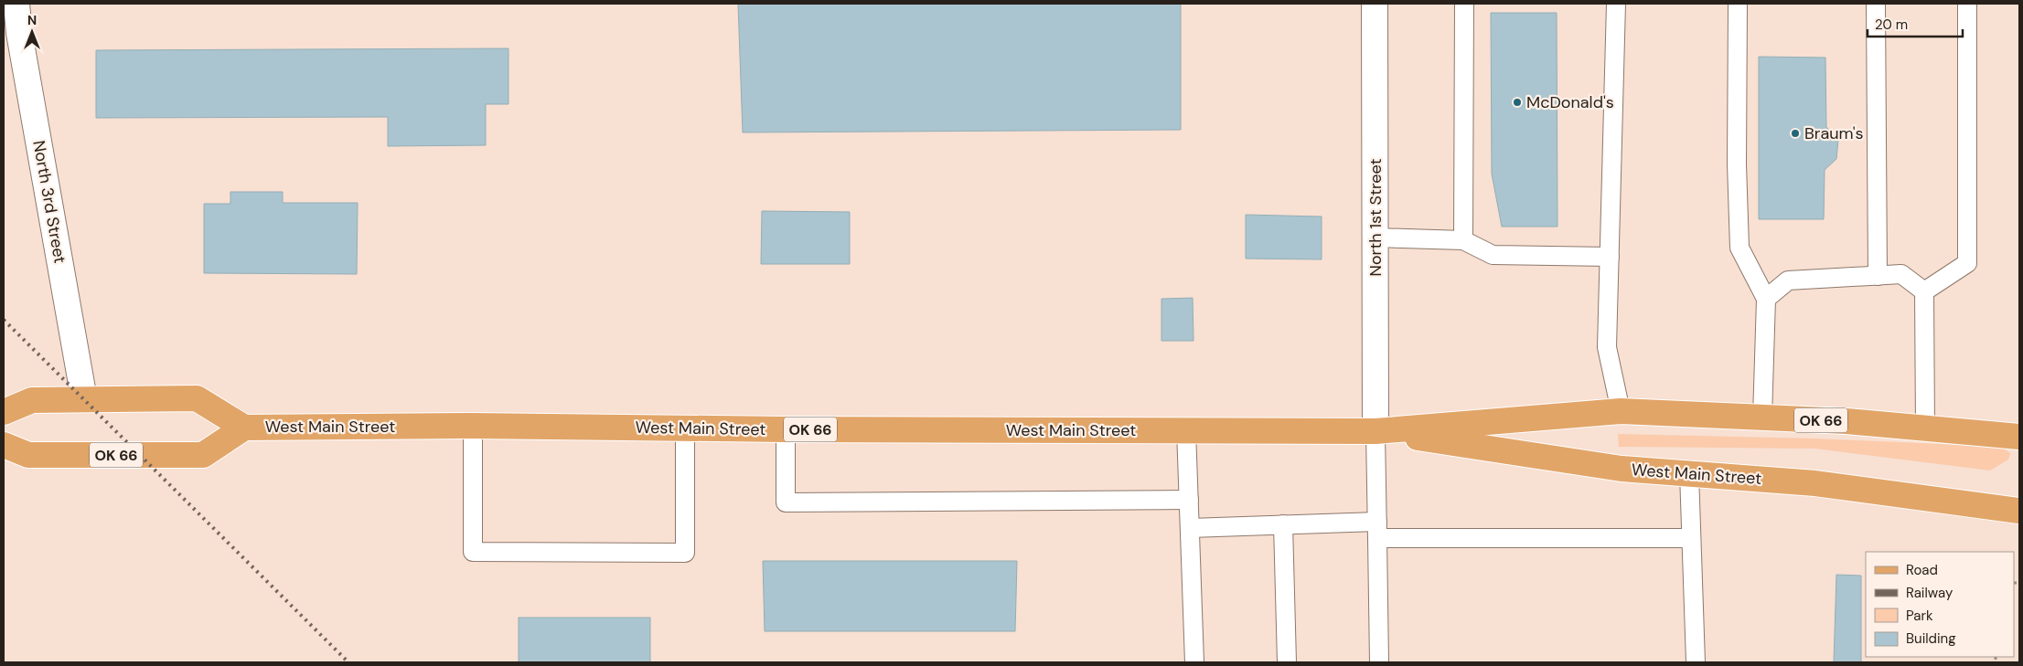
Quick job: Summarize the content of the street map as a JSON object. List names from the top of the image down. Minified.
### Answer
{"streets":{"main road":["OK 66","West Main Street"],"street":["North 3rd Street","North 1st Street"]},"crossings":[["North 3rd Street","West Main Street"],["North 1st Street","West Main Street"]],"places":["McDonald's","Braum's"],"legend":["Road","Railway","Park","Building"],"scale_bar":"20 m","north":"top"}
